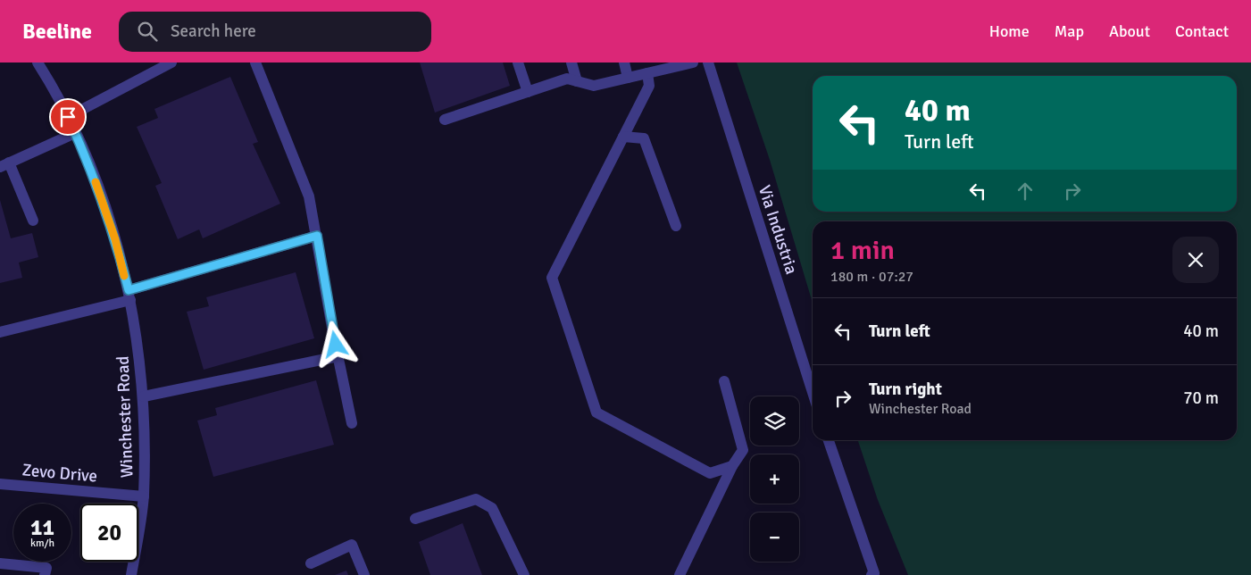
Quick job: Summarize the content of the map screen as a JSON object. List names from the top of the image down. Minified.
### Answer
{"streets":{"street":["Via Industria","Winchester Road","Zevo Drive"]},"crossings":[["Winchester Road","Zevo Drive"]],"page":{"header":"Beeline","search":"Search here","nav":["Home","Map","About","Contact"],"turn":["40 m","Turn left"],"heading":["1 min","180 m · 07:27"],"list":[{"name":"Turn left","value":"40 m"},{"name":"Turn right","note":"Winchester Road","value":"70 m"}],"map_buttons":["+","−"],"speed":"11 km/h","limit":"20"}}
